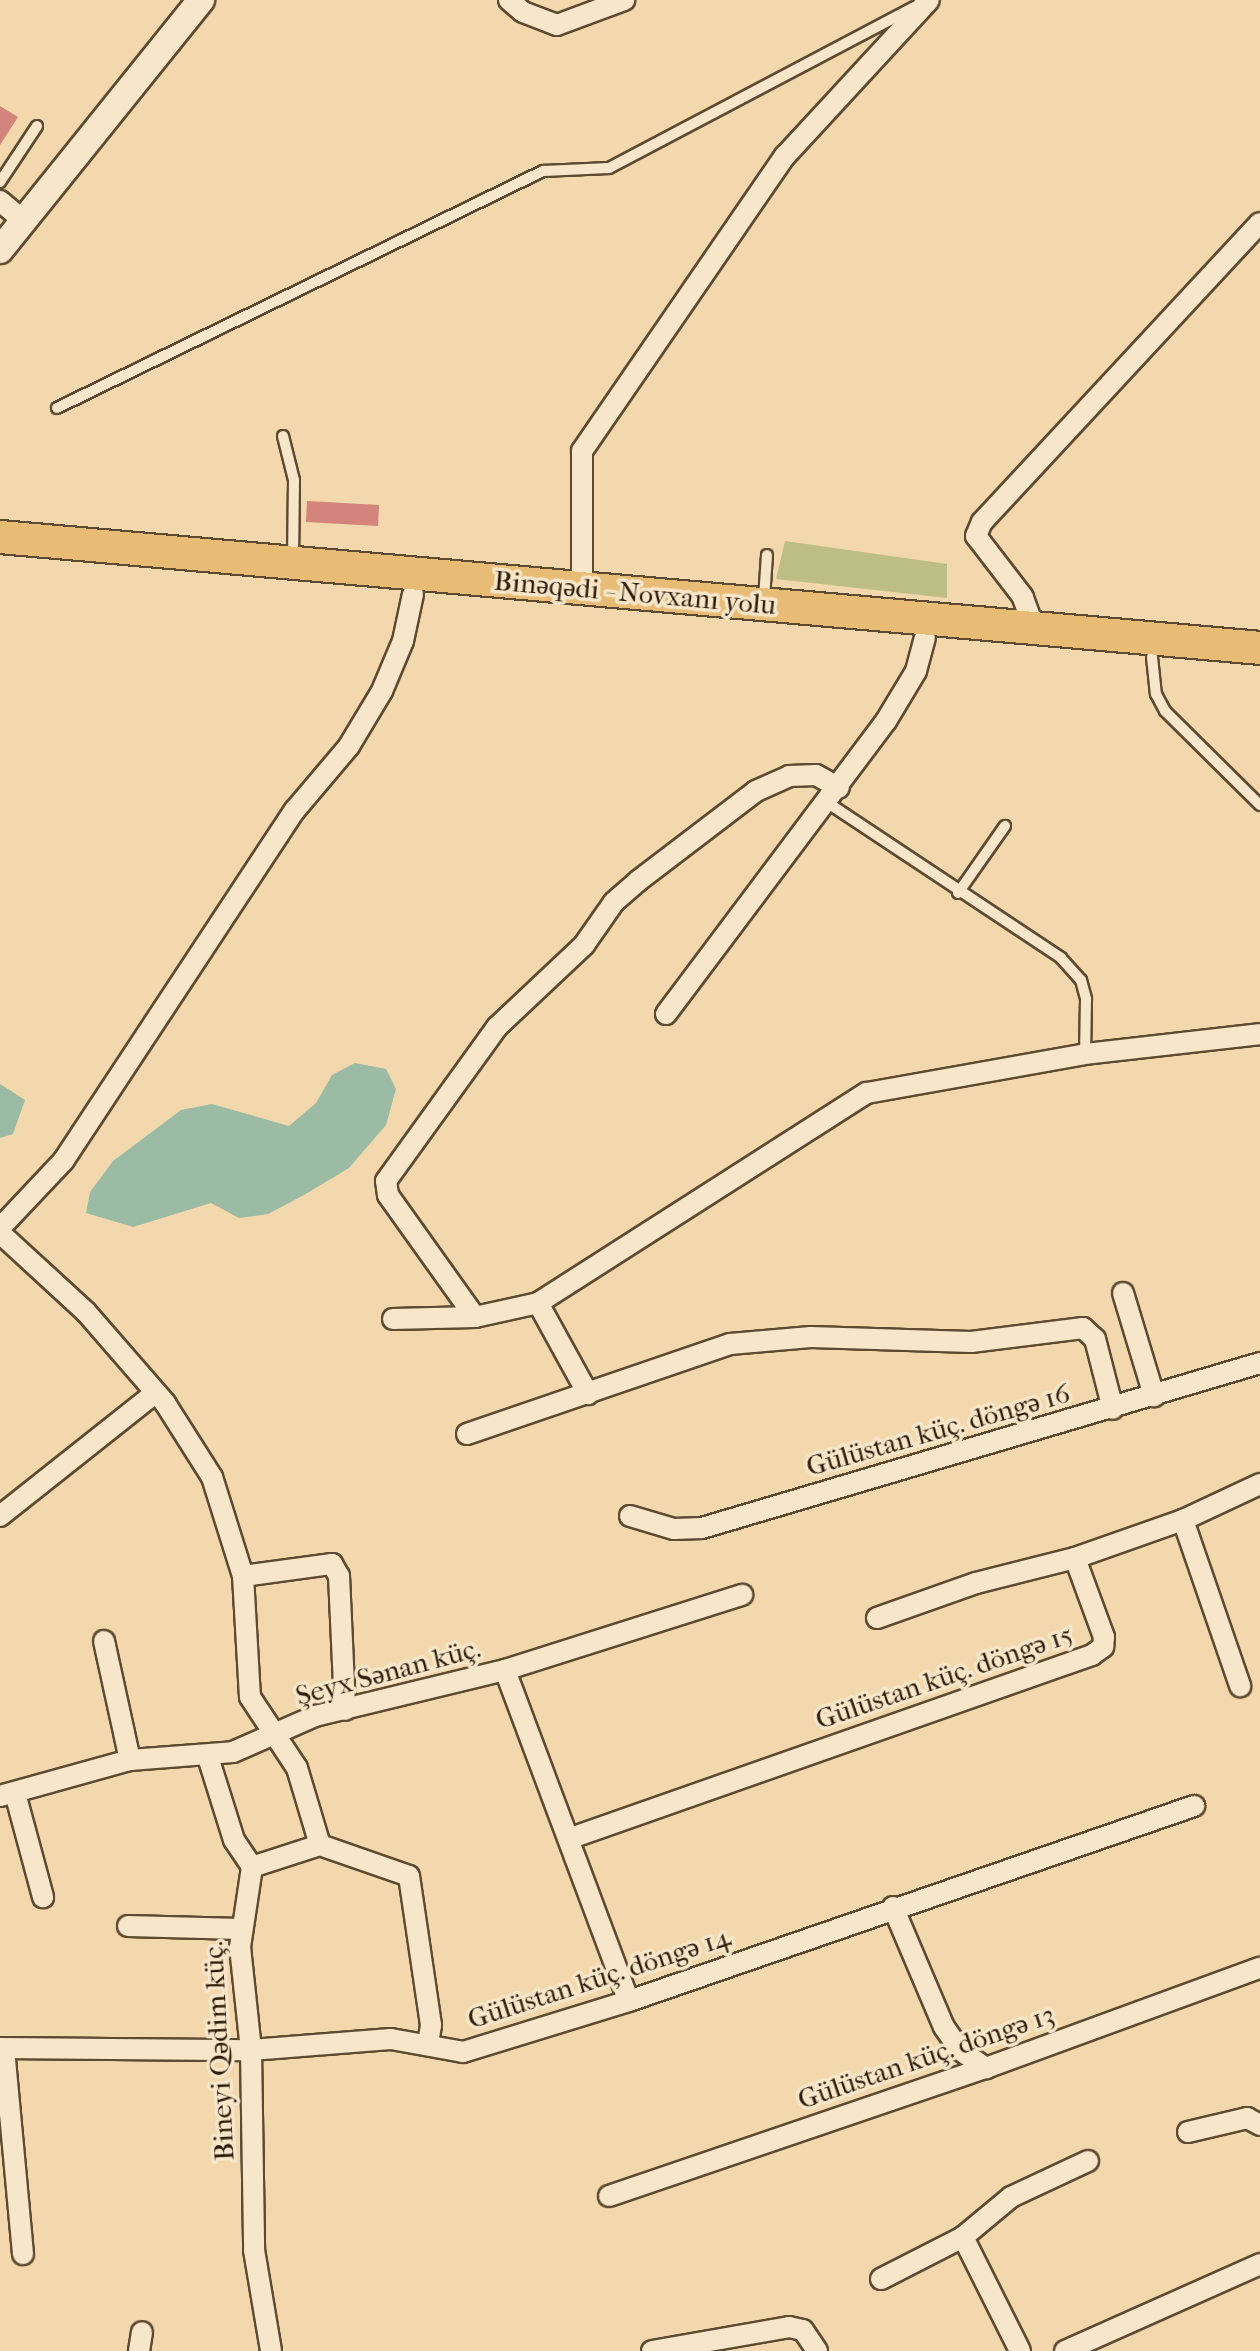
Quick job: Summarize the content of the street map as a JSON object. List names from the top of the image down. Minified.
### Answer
{"streets":{"main road":["Binəqədi - Novxanı yolu"],"street":["Gülüstan küç. döngə 16","Şeyx Sənan küç.","Gülüstan küç. döngə 15","Gülüstan küç. döngə 14","Bineyi Qədim küç.","Gülüstan küç. döngə 13"]},"crossings":[["Gülüstan küç. döngə 14","Bineyi Qədim küç."]]}
